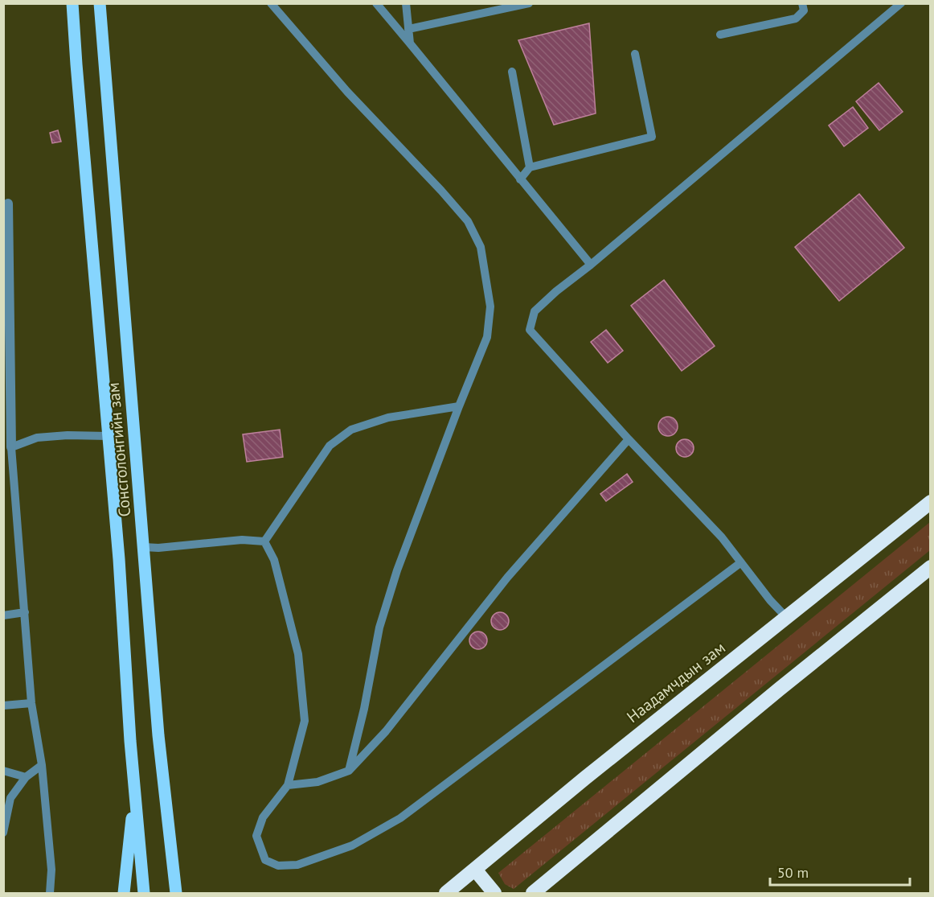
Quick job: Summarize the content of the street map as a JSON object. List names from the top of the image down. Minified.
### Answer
{"streets":{"highway":["Наадамчдын зам"],"main road":["Сонсголонгийн зам"]},"scale_bar":"50 m"}
